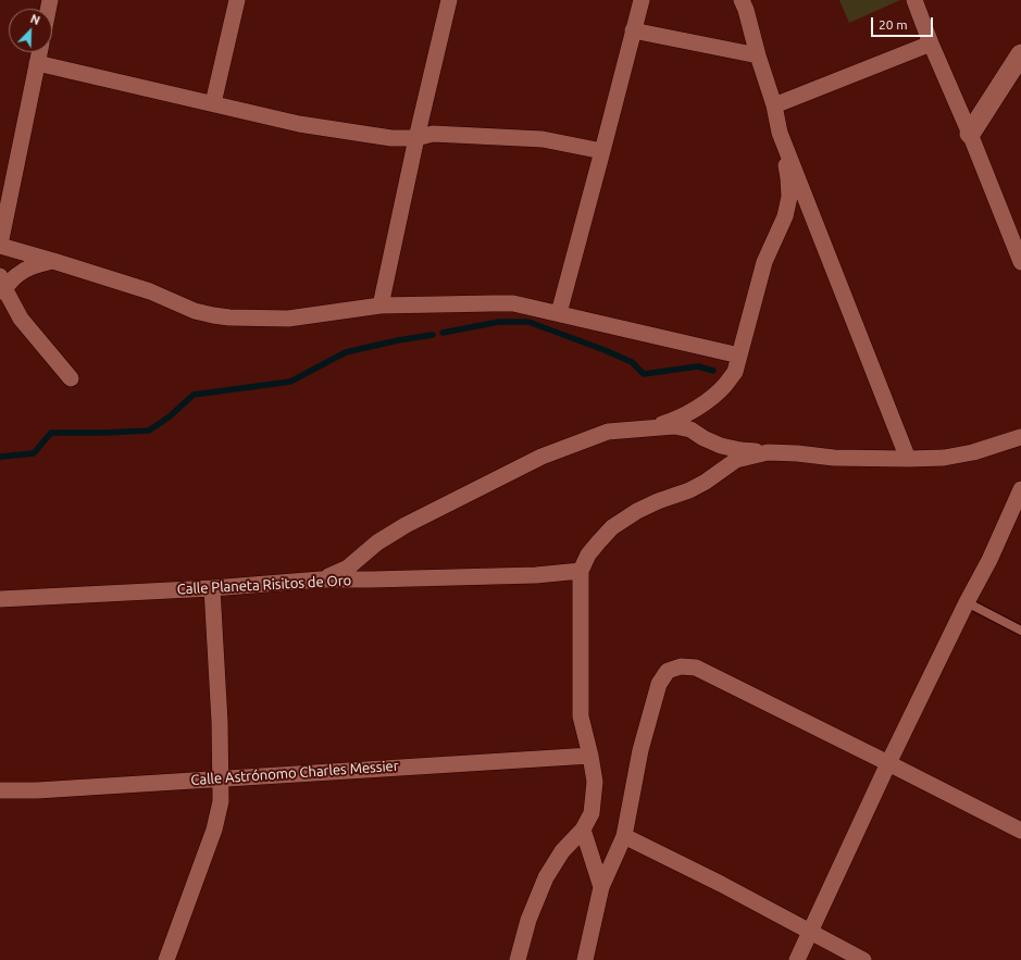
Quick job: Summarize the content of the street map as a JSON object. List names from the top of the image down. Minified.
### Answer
{"streets":{"street":["Calle Planeta Risitos de Oro","Calle Astrónomo Charles Messier"]},"scale_bar":"20 m","north":"top right"}
